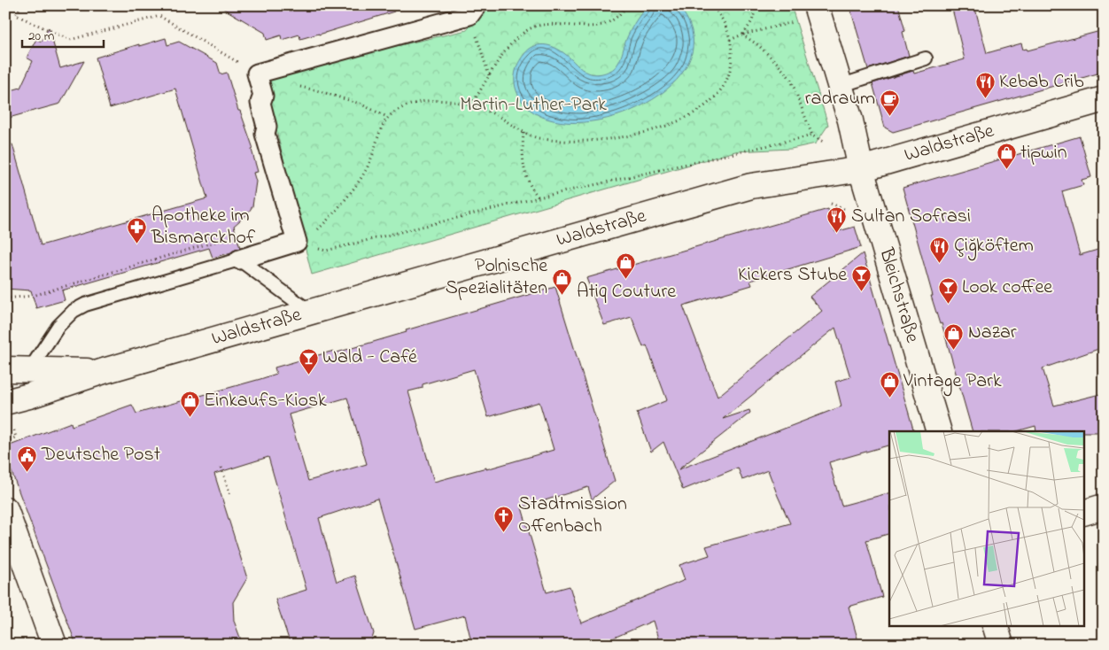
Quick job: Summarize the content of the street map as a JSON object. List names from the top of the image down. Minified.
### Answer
{"streets":{"street":["Waldstraße","Bleichstraße"]},"crossings":[["Waldstraße","Bleichstraße"]],"parks":["Martin-Luther-Park"],"places":{"restaurant":["Kebab Crib","Sultan Sofrasi","Çiğköftem"],"cafe":["radraum"],"shop":["tipwin","Atiq Couture","Polnische Spezialitäten","Nazar","Vintage Park","Einkaufs-Kiosk"],"pharmacy":["Apotheke im Bismarckhof"],"bar":["Kickers Stube","Look coffee","Wald - Café"],"public building":["Deutsche Post"],"church":["Stadtmission Offenbach"]},"scale_bar":"20 m"}
